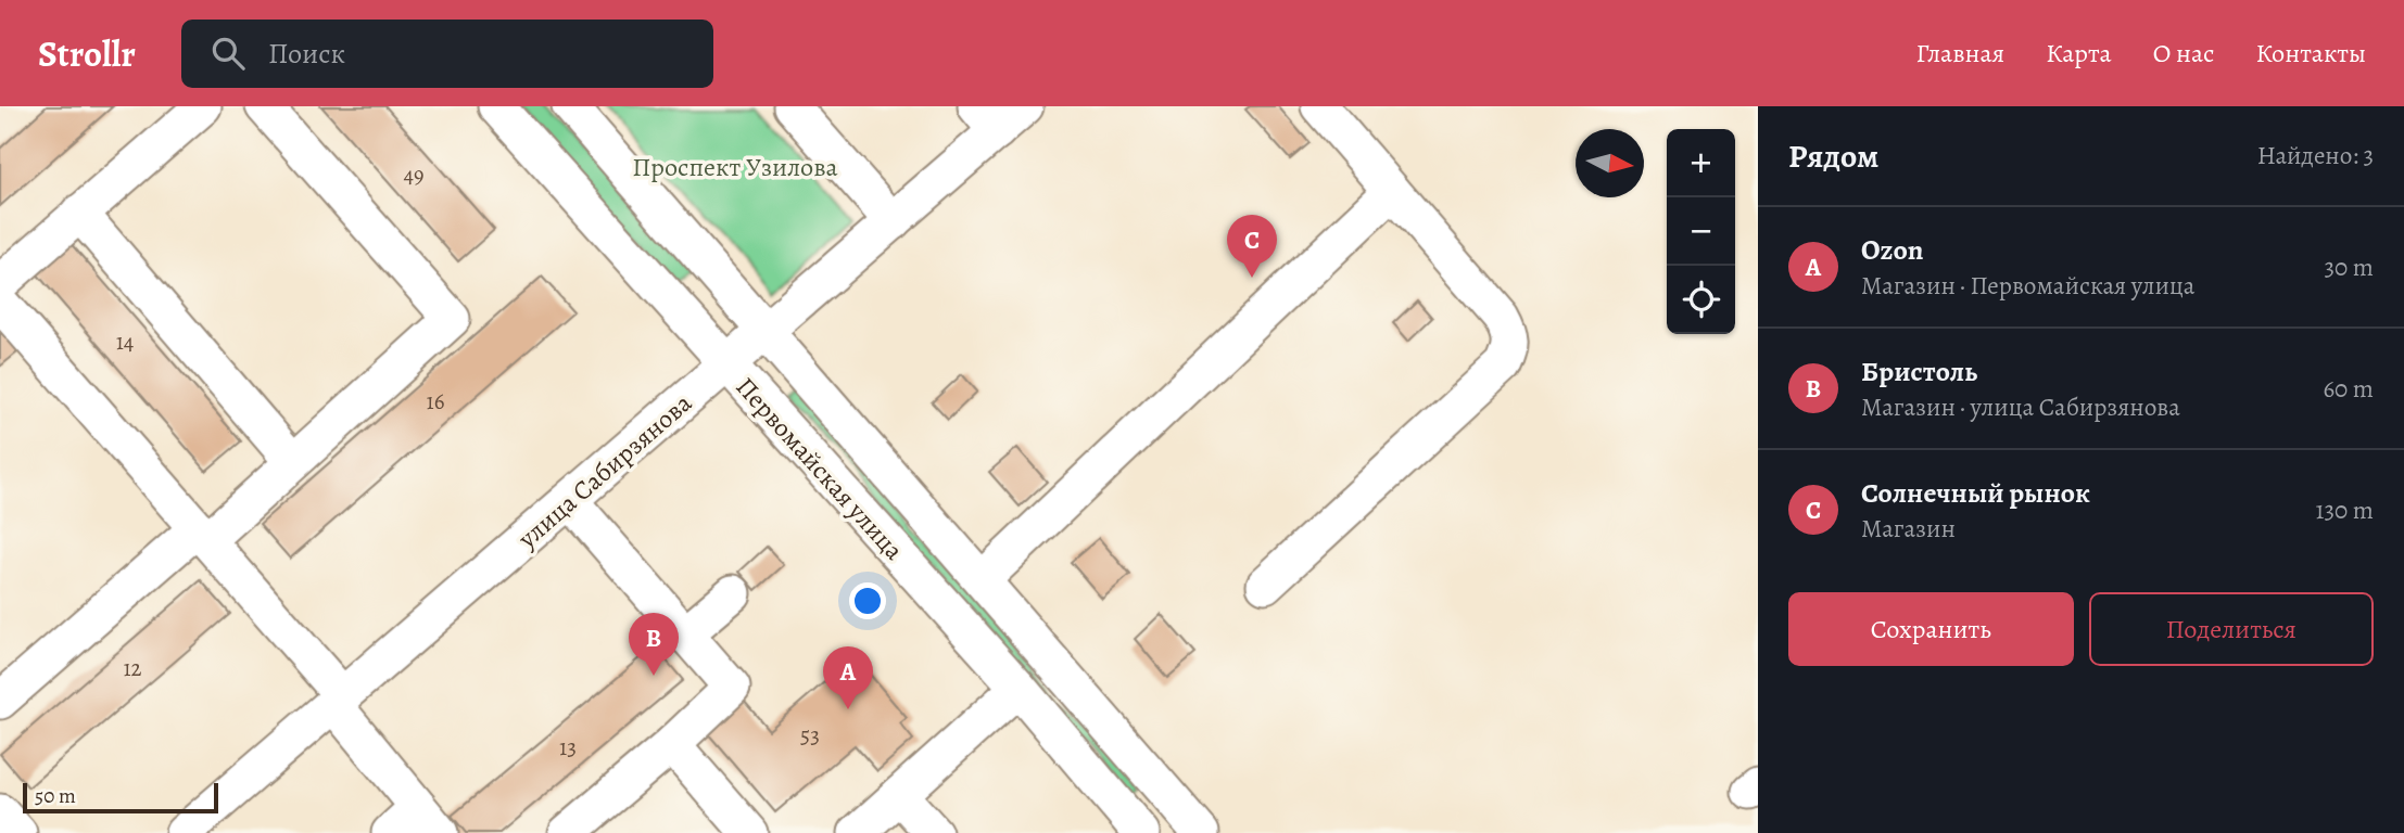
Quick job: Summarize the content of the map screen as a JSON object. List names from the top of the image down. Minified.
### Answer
{"streets":{"street":["Первомайская улица","улица Сабирзянова"]},"crossings":[["Первомайская улица","улица Сабирзянова"]],"parks":["Проспект Узилова"],"house_numbers":["49","14","16","12","53","13"],"scale_bar":"50 m","north":"right","page":{"header":"Strollr","search":"Поиск","nav":["Главная","Карта","О нас","Контакты"],"heading":["Рядом","Найдено: 3"],"map_buttons":["+","−"],"list":[{"mark":"A","name":"Ozon","note":"Магазин · Первомайская улица","value":"30 m"},{"mark":"B","name":"Бристоль","note":"Магазин · улица Сабирзянова","value":"60 m"},{"mark":"C","name":"Солнечный рынок","note":"Магазин","value":"130 m"}],"pins":["C","B","A"],"buttons":["Сохранить","Поделиться"],"scale":"50 m"}}
